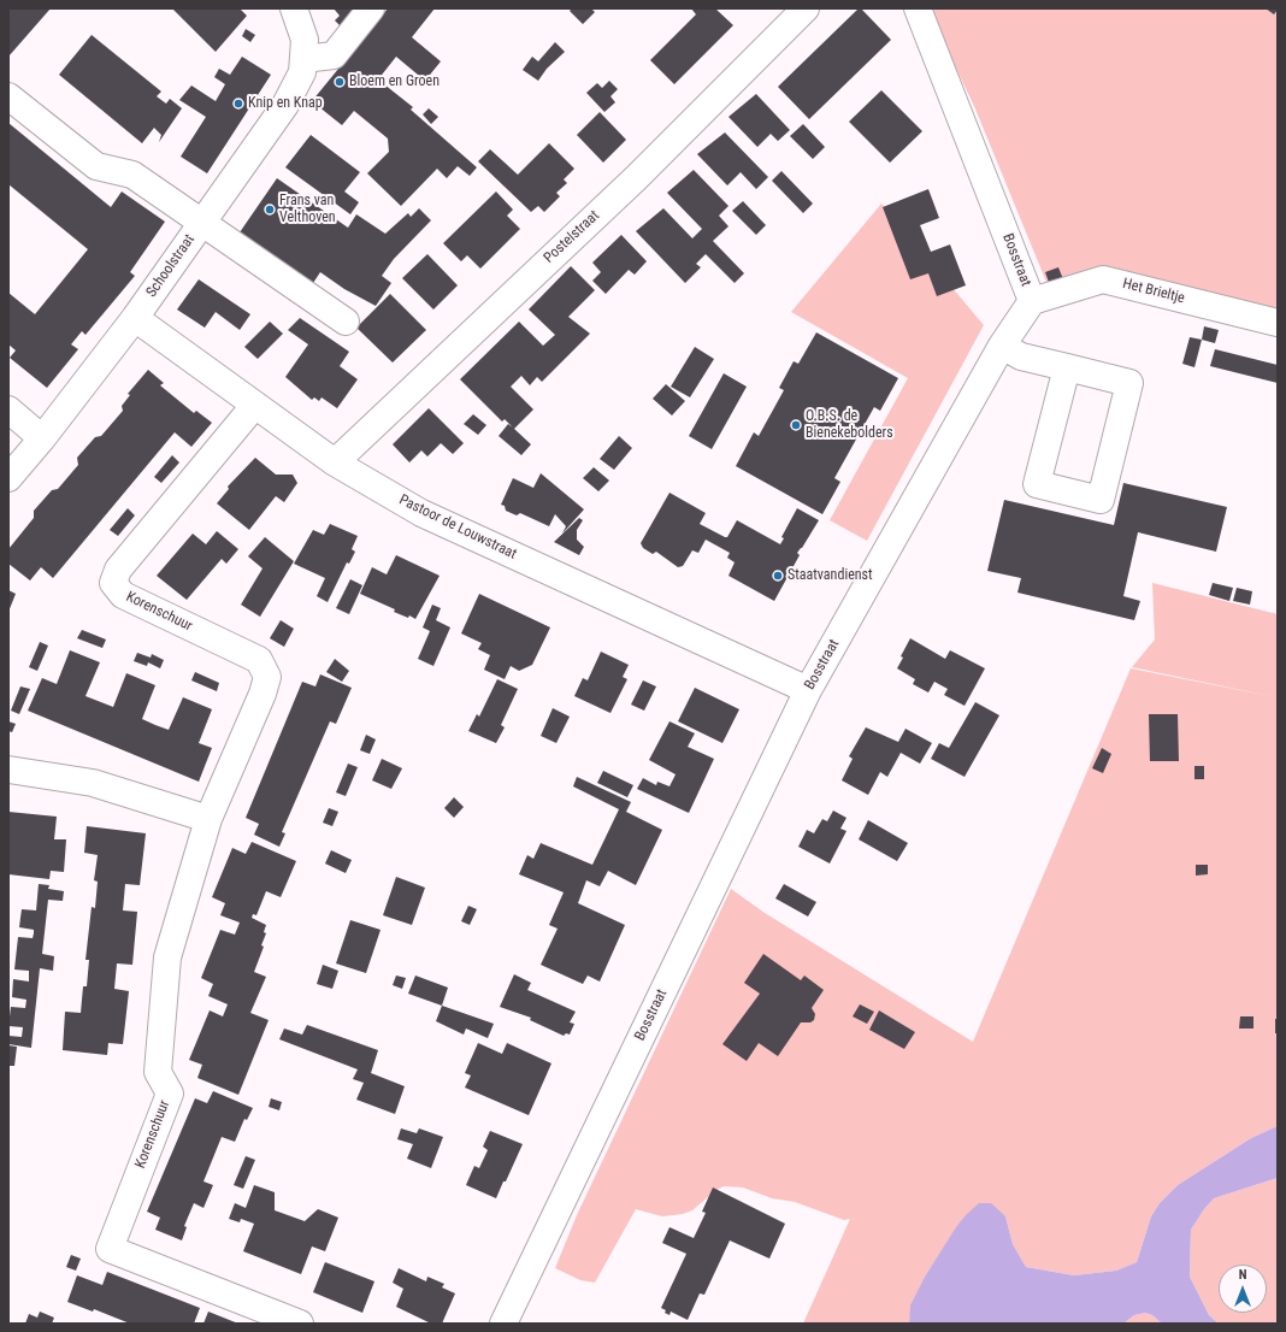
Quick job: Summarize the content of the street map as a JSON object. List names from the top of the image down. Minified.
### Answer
{"streets":{"street":["Postelstraat","Bosstraat","Schoolstraat","Het Brieltje","Pastoor de Louwstraat","Korenschuur"]},"crossings":[["Postelstraat","Pastoor de Louwstraat"],["Bosstraat","Het Brieltje"],["Bosstraat","Pastoor de Louwstraat"],["Schoolstraat","Pastoor de Louwstraat"],["Pastoor de Louwstraat","Korenschuur"]],"places":["Bloem en Groen","Knip en Knap","Frans van Velthoven","O.B.S. de Bienekebolders","Staatvandienst"],"north":"top"}
